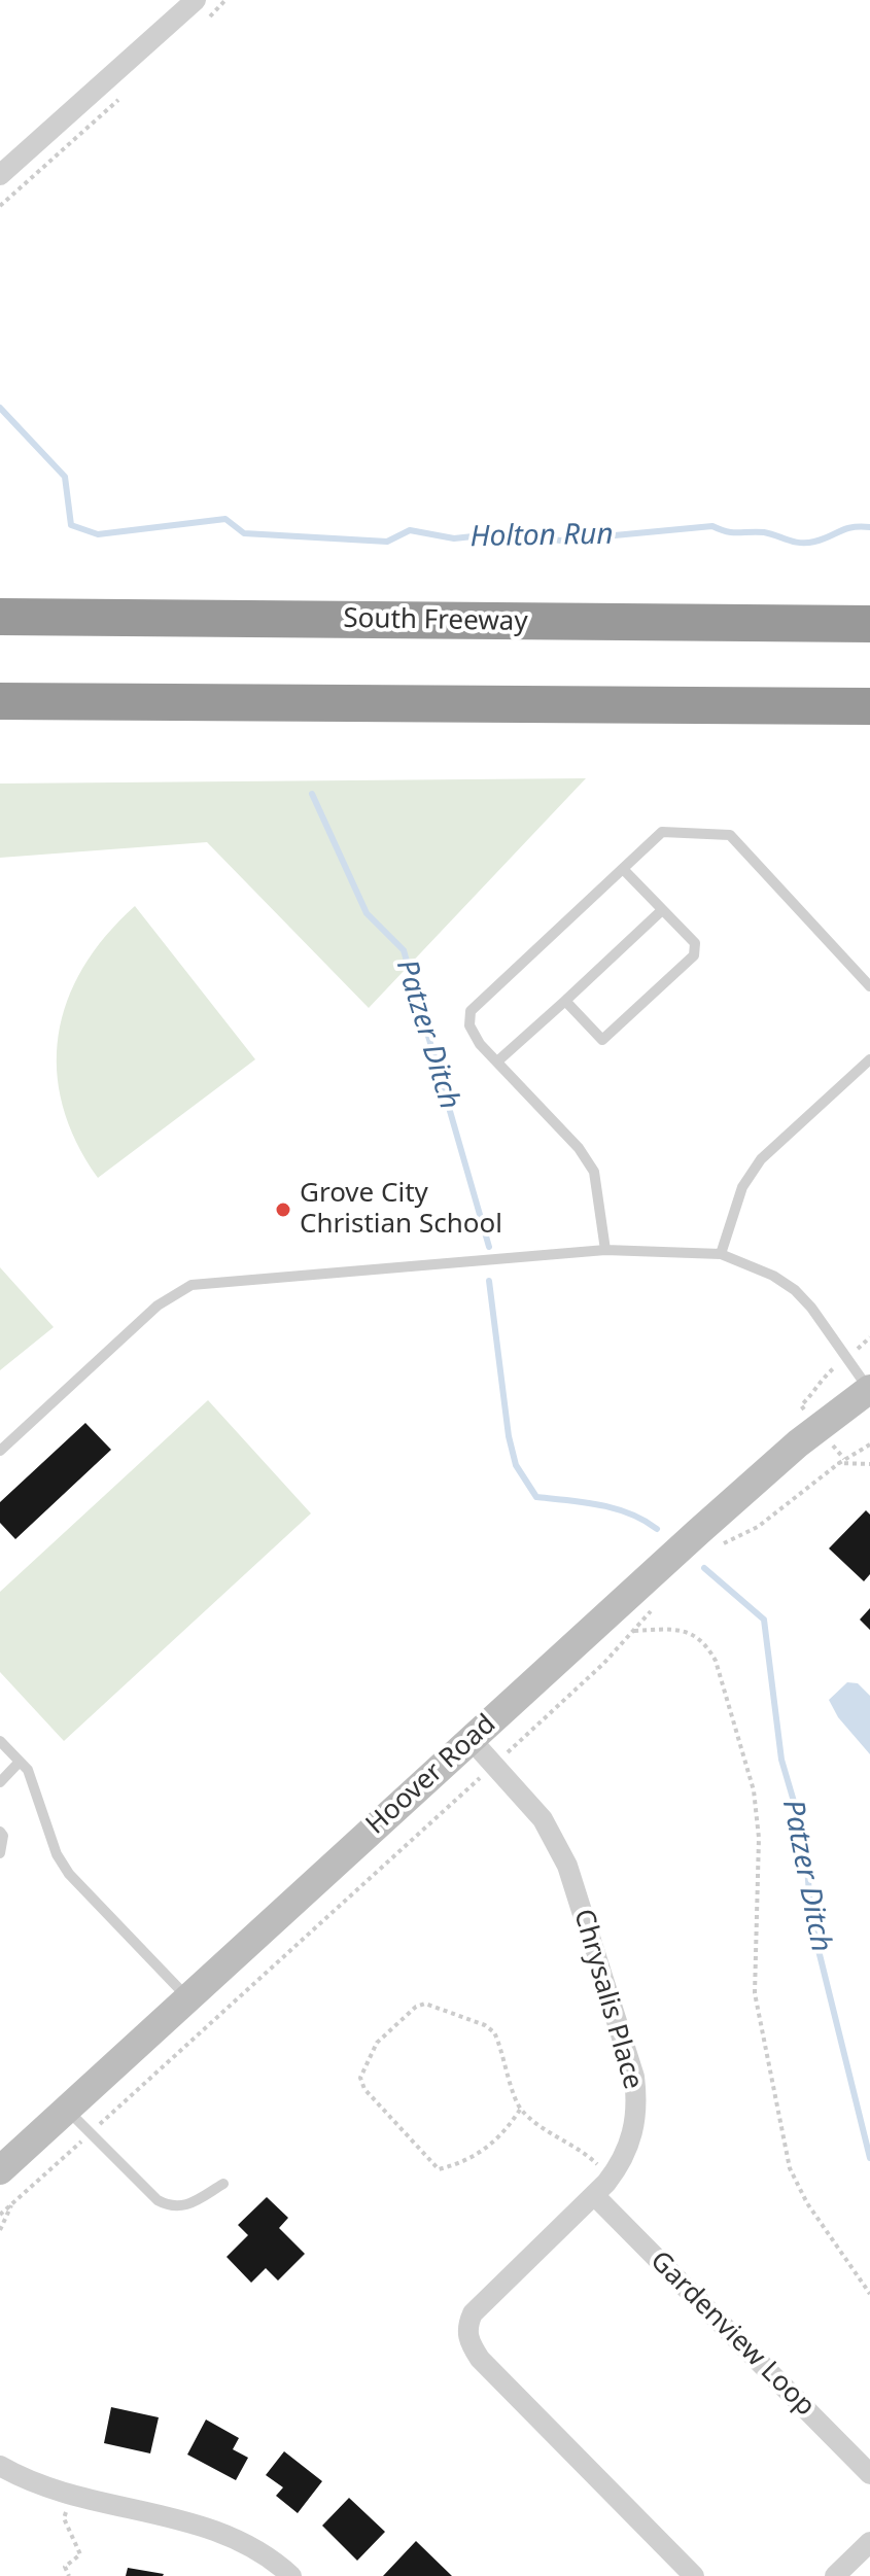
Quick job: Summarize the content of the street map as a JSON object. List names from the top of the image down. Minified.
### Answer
{"streets":{"highway":["South Freeway"],"main road":["Hoover Road"],"street":["Chrysalis Place","Gardenview Loop"]},"crossings":[["Hoover Road","Chrysalis Place"],["Chrysalis Place","Gardenview Loop"]],"water":["Holton Run","Patzer Ditch"],"places":["Grove City Christian School"]}
